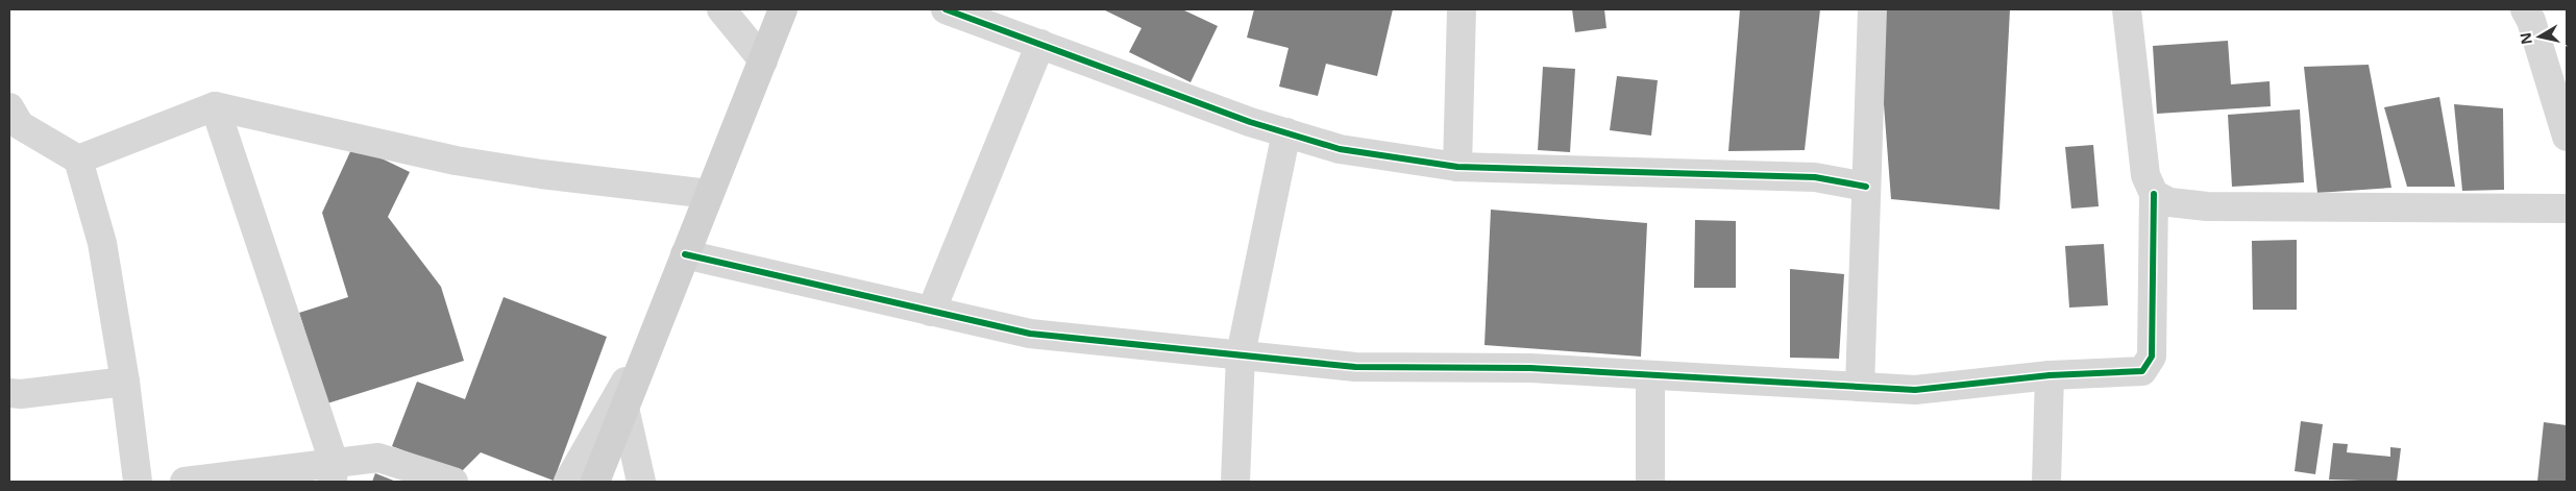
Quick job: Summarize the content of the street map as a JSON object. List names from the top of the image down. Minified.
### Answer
{"north":"left"}
